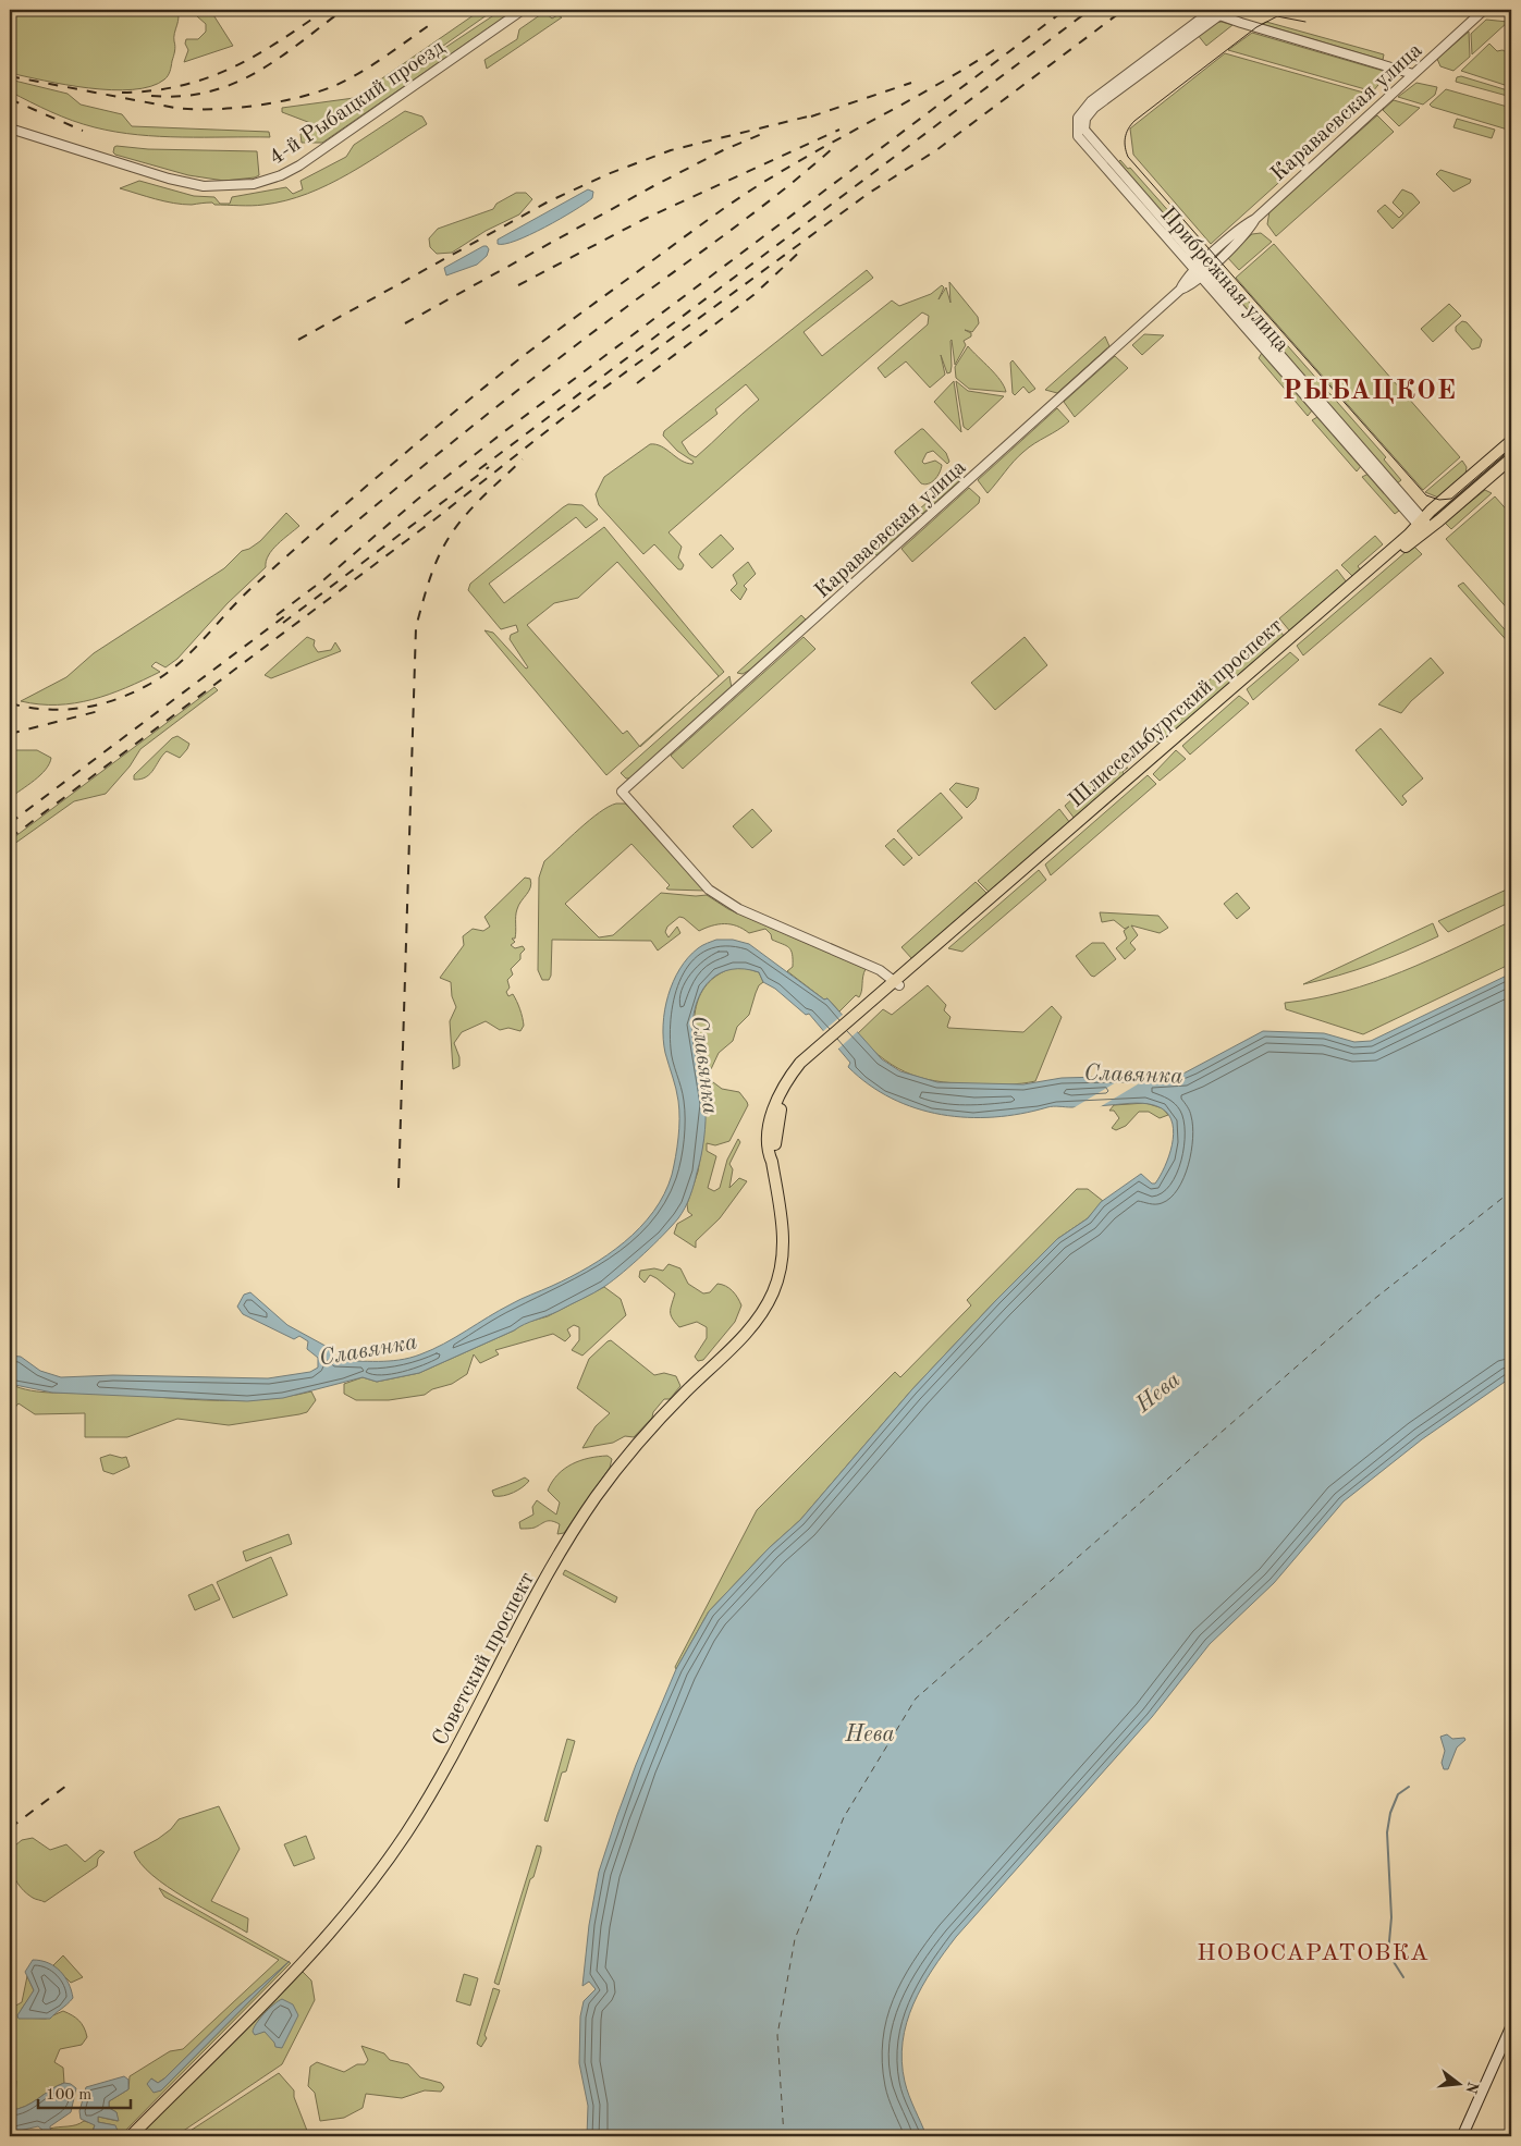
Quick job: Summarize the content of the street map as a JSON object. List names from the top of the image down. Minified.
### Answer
{"streets":{"main road":["Шлиссельбургский проспект","Советский проспект"],"street":["4-й Рыбацкий проезд","Караваевская улица","Прибрежная улица"]},"crossings":[["Караваевская улица","Прибрежная улица"],["Караваевская улица","Шлиссельбургский проспект"],["Прибрежная улица","Шлиссельбургский проспект"],["Шлиссельбургский проспект","Советский проспект"]],"districts":["РЫБАЦКОЕ","НОВОСАРАТОВКА"],"water":["Славянка","Нева"],"scale_bar":"100 m","north":"right"}
